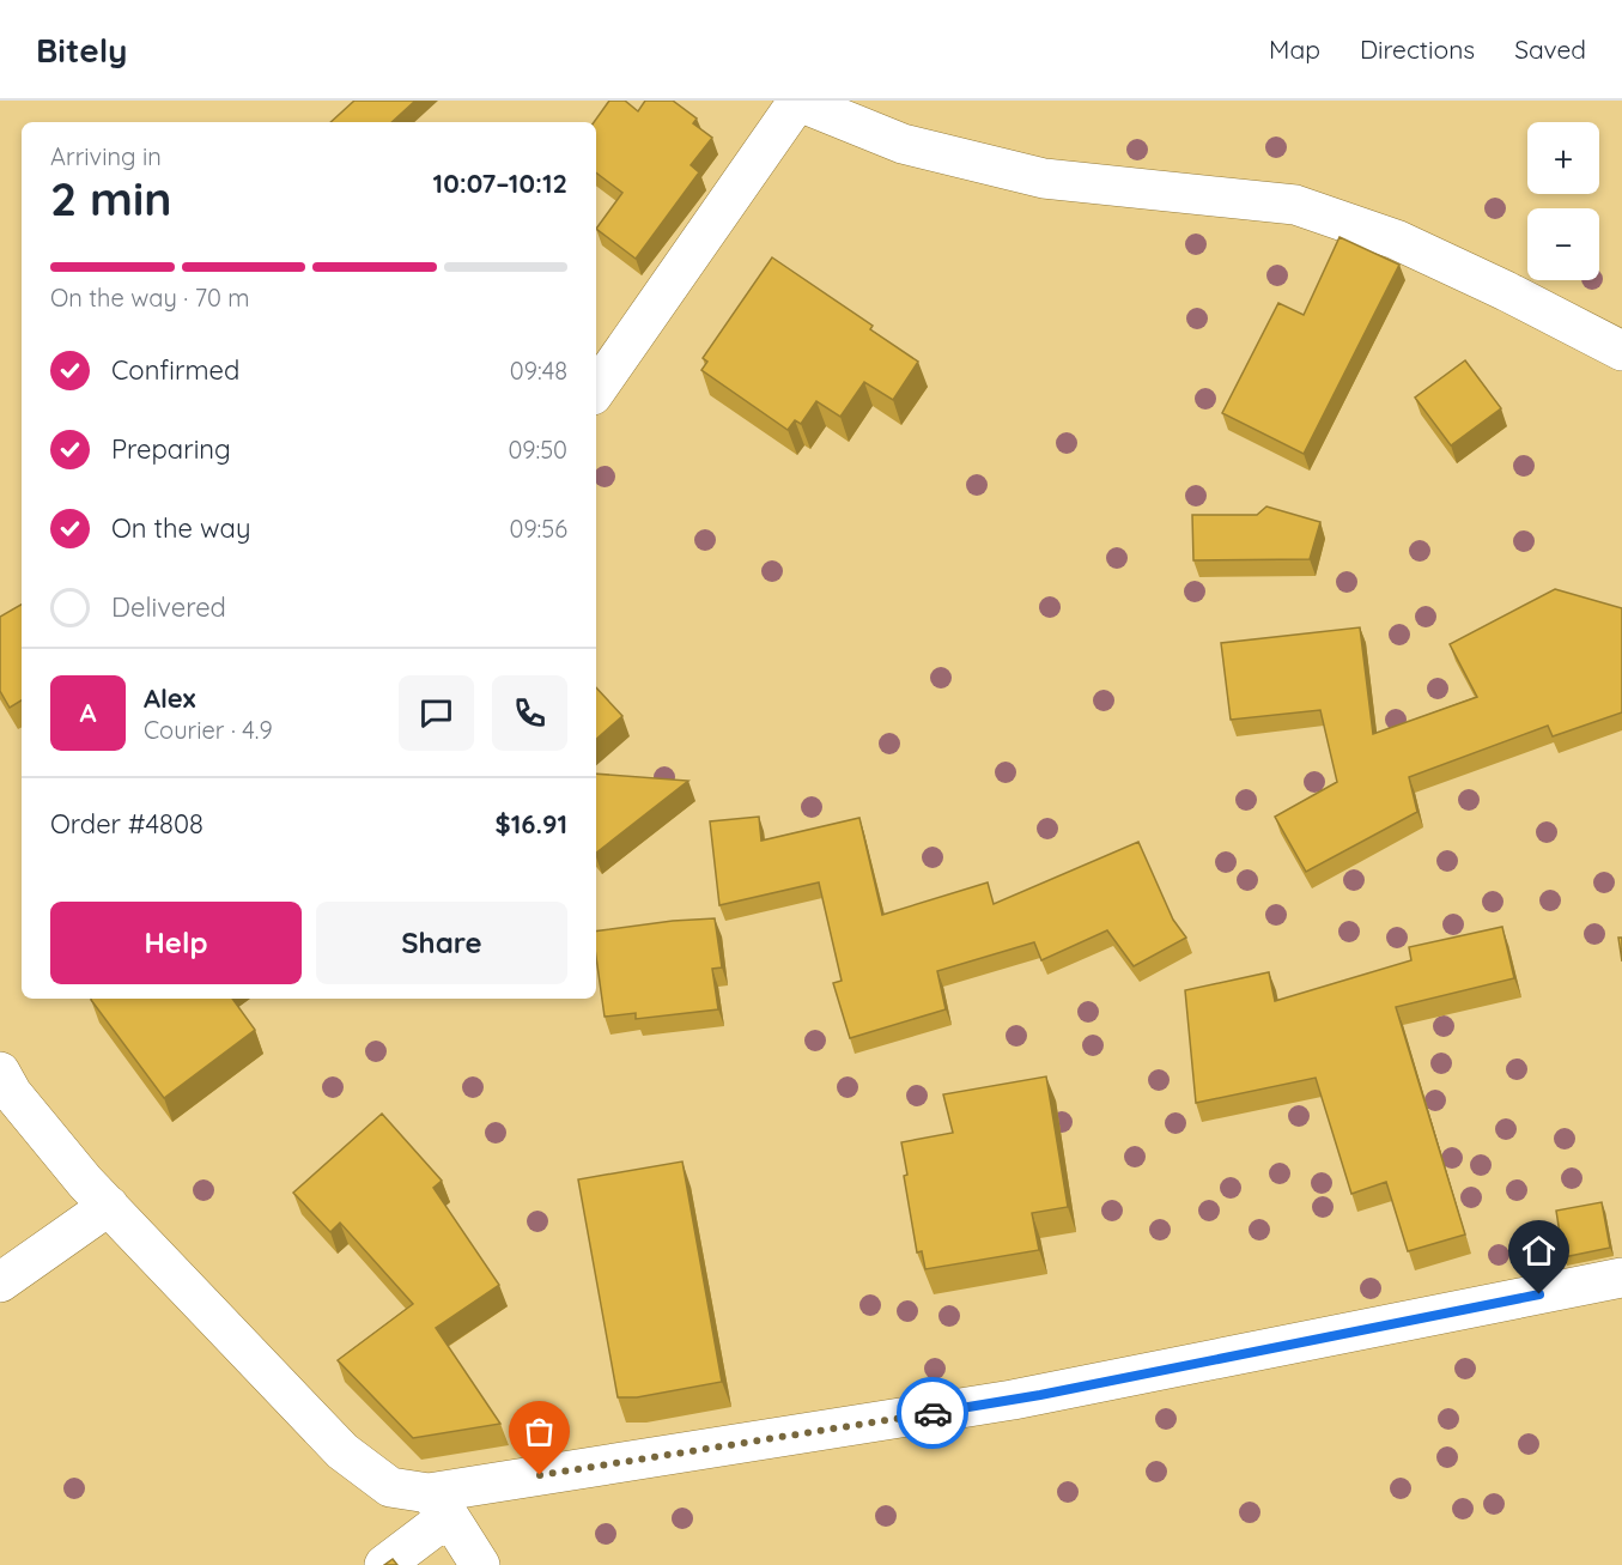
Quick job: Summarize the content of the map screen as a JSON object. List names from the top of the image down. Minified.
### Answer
{"page":{"header":"Bitely","nav":["Map","Directions","Saved"],"map_buttons":["+","−"],"heading":["2 min","Arriving in","10:07–10:12"],"panel":["Alex","Courier · 4.9","Order #4808","$16.91"],"bar":"On the way · 70 m","list":[["Confirmed","09:48"],["Preparing","09:50"],["On the way","09:56"],"Delivered"],"round":"A","buttons":["Help","Share"]}}
